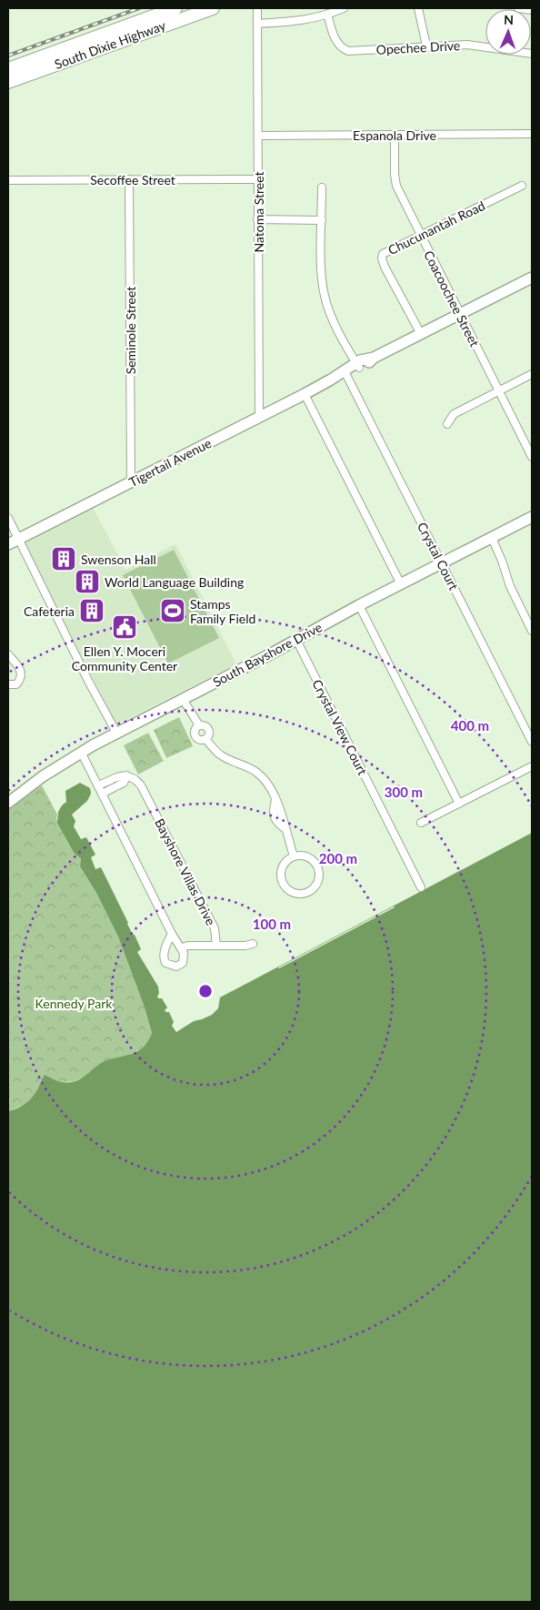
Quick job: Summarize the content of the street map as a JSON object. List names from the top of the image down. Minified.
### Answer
{"streets":{"highway":["South Dixie Highway"],"main road":["Tigertail Avenue","South Bayshore Drive"],"street":["Opechee Drive","Espanola Drive","Secoffee Street","Natoma Street","Chucunantah Road","Coacoochee Street","Seminole Street","Crystal Court","Crystal View Court","Bayshore Villas Drive"]},"crossings":[["Espanola Drive","Natoma Street"],["Espanola Drive","Coacoochee Street"],["Secoffee Street","Natoma Street"],["Secoffee Street","Seminole Street"],["Natoma Street","Tigertail Avenue"],["Chucunantah Road","Coacoochee Street"],["Chucunantah Road","Tigertail Avenue"],["Coacoochee Street","Tigertail Avenue"],["Seminole Street","Tigertail Avenue"],["Tigertail Avenue","Crystal Court"],["Crystal Court","South Bayshore Drive"],["South Bayshore Drive","Crystal View Court"]],"parks":["Kennedy Park"],"places":{"building":["Swenson Hall","World Language Building","Cafeteria"],"sports":["Stamps Family Field"],"public building":["Ellen Y. Moceri Community Center"]},"north":"top","rings":["400 m","300 m","200 m","100 m"]}
